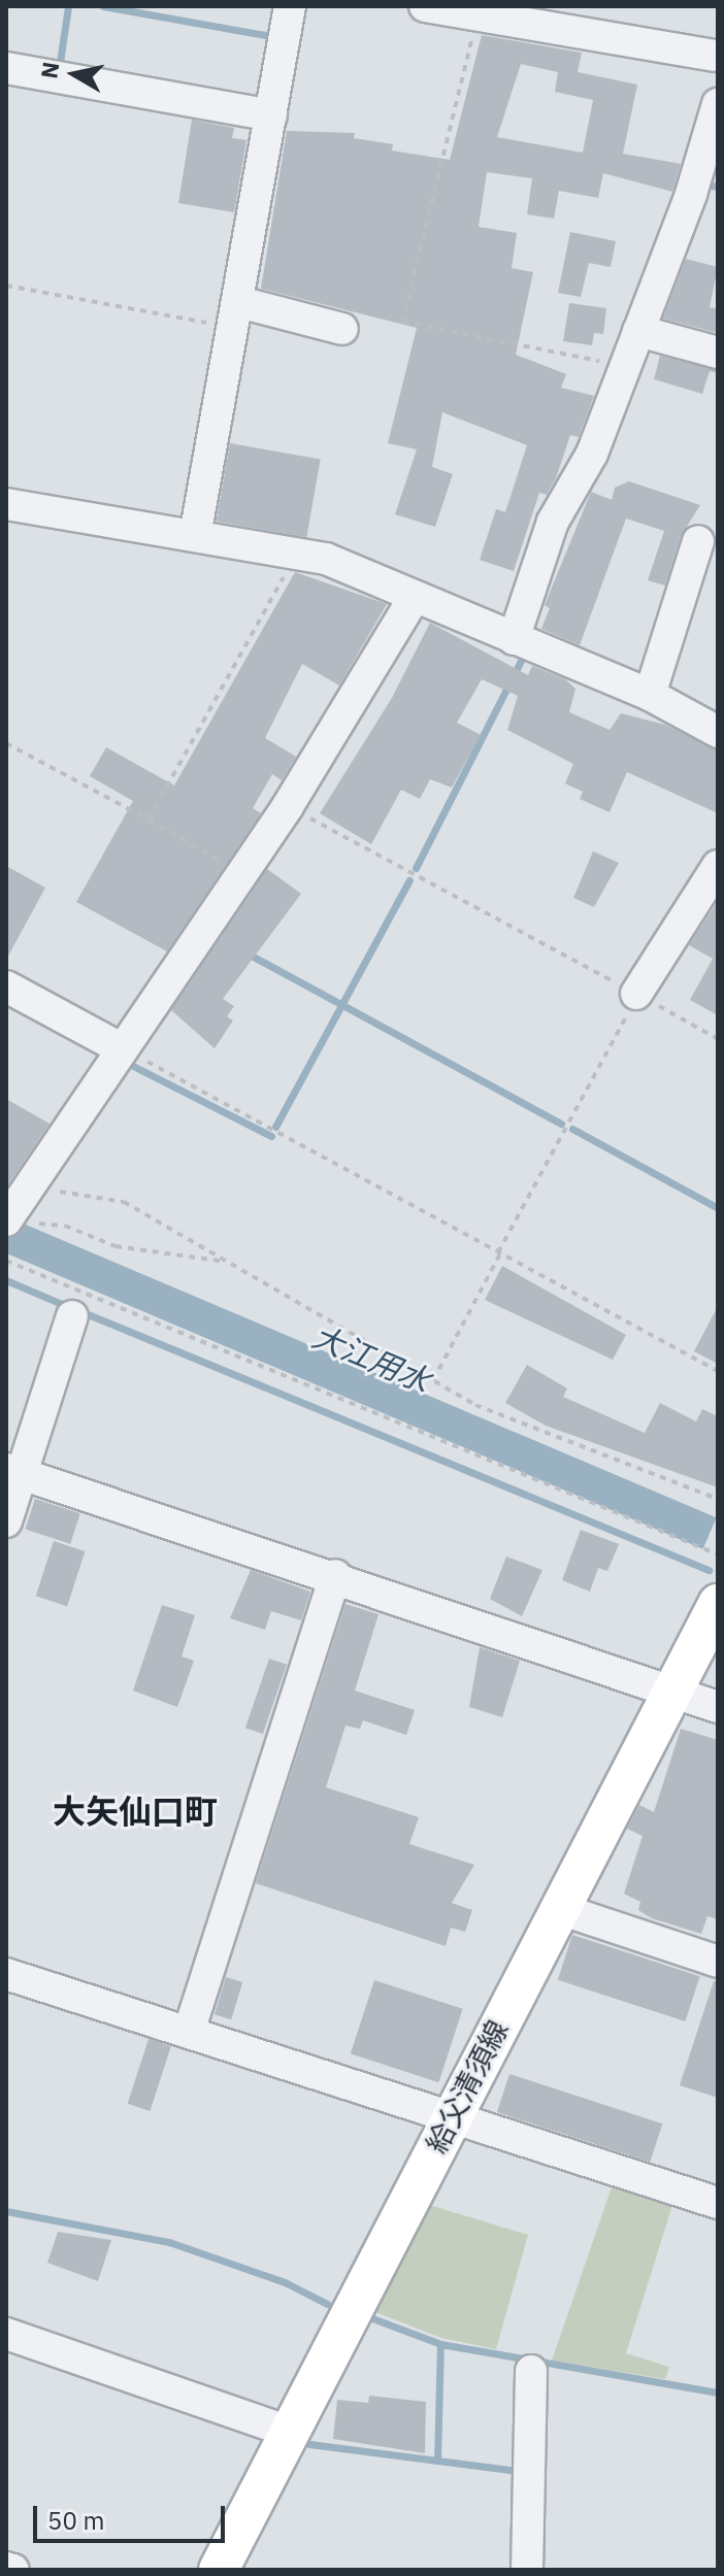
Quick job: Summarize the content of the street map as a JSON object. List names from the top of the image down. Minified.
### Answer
{"streets":{"main road":["給父清須線"]},"districts":["大矢仙口町"],"water":["大江用水"],"scale_bar":"50 m","north":"left"}
